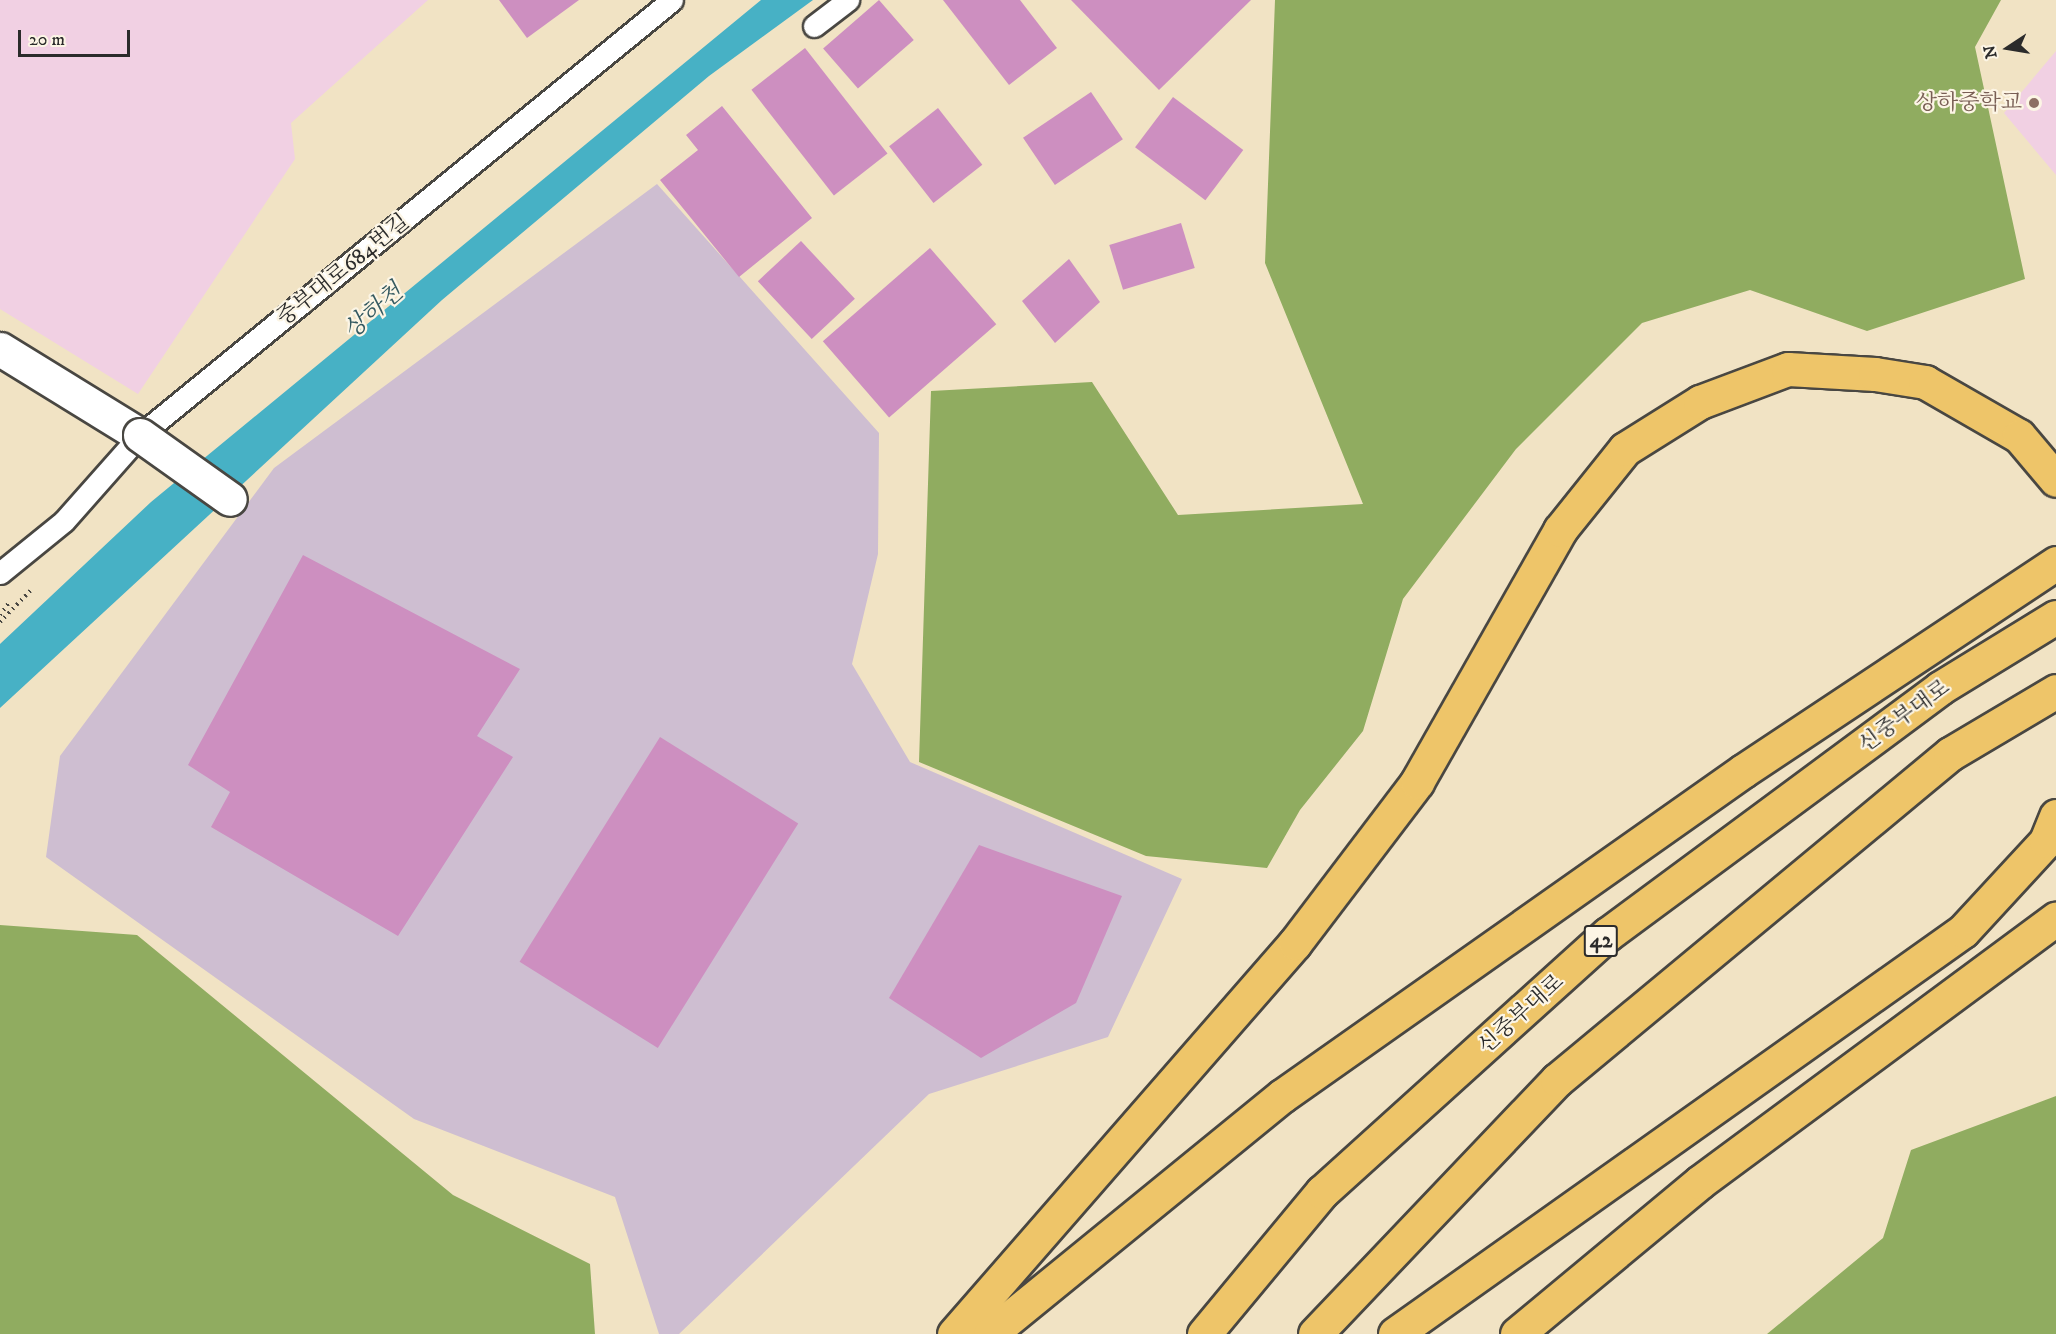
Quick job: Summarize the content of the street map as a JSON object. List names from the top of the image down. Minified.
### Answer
{"streets":{"highway":["신중부대로","42"],"lane":["중부대로684번길"]},"water":["상하천"],"places":["상하중학교"],"scale_bar":"20 m","north":"left"}
